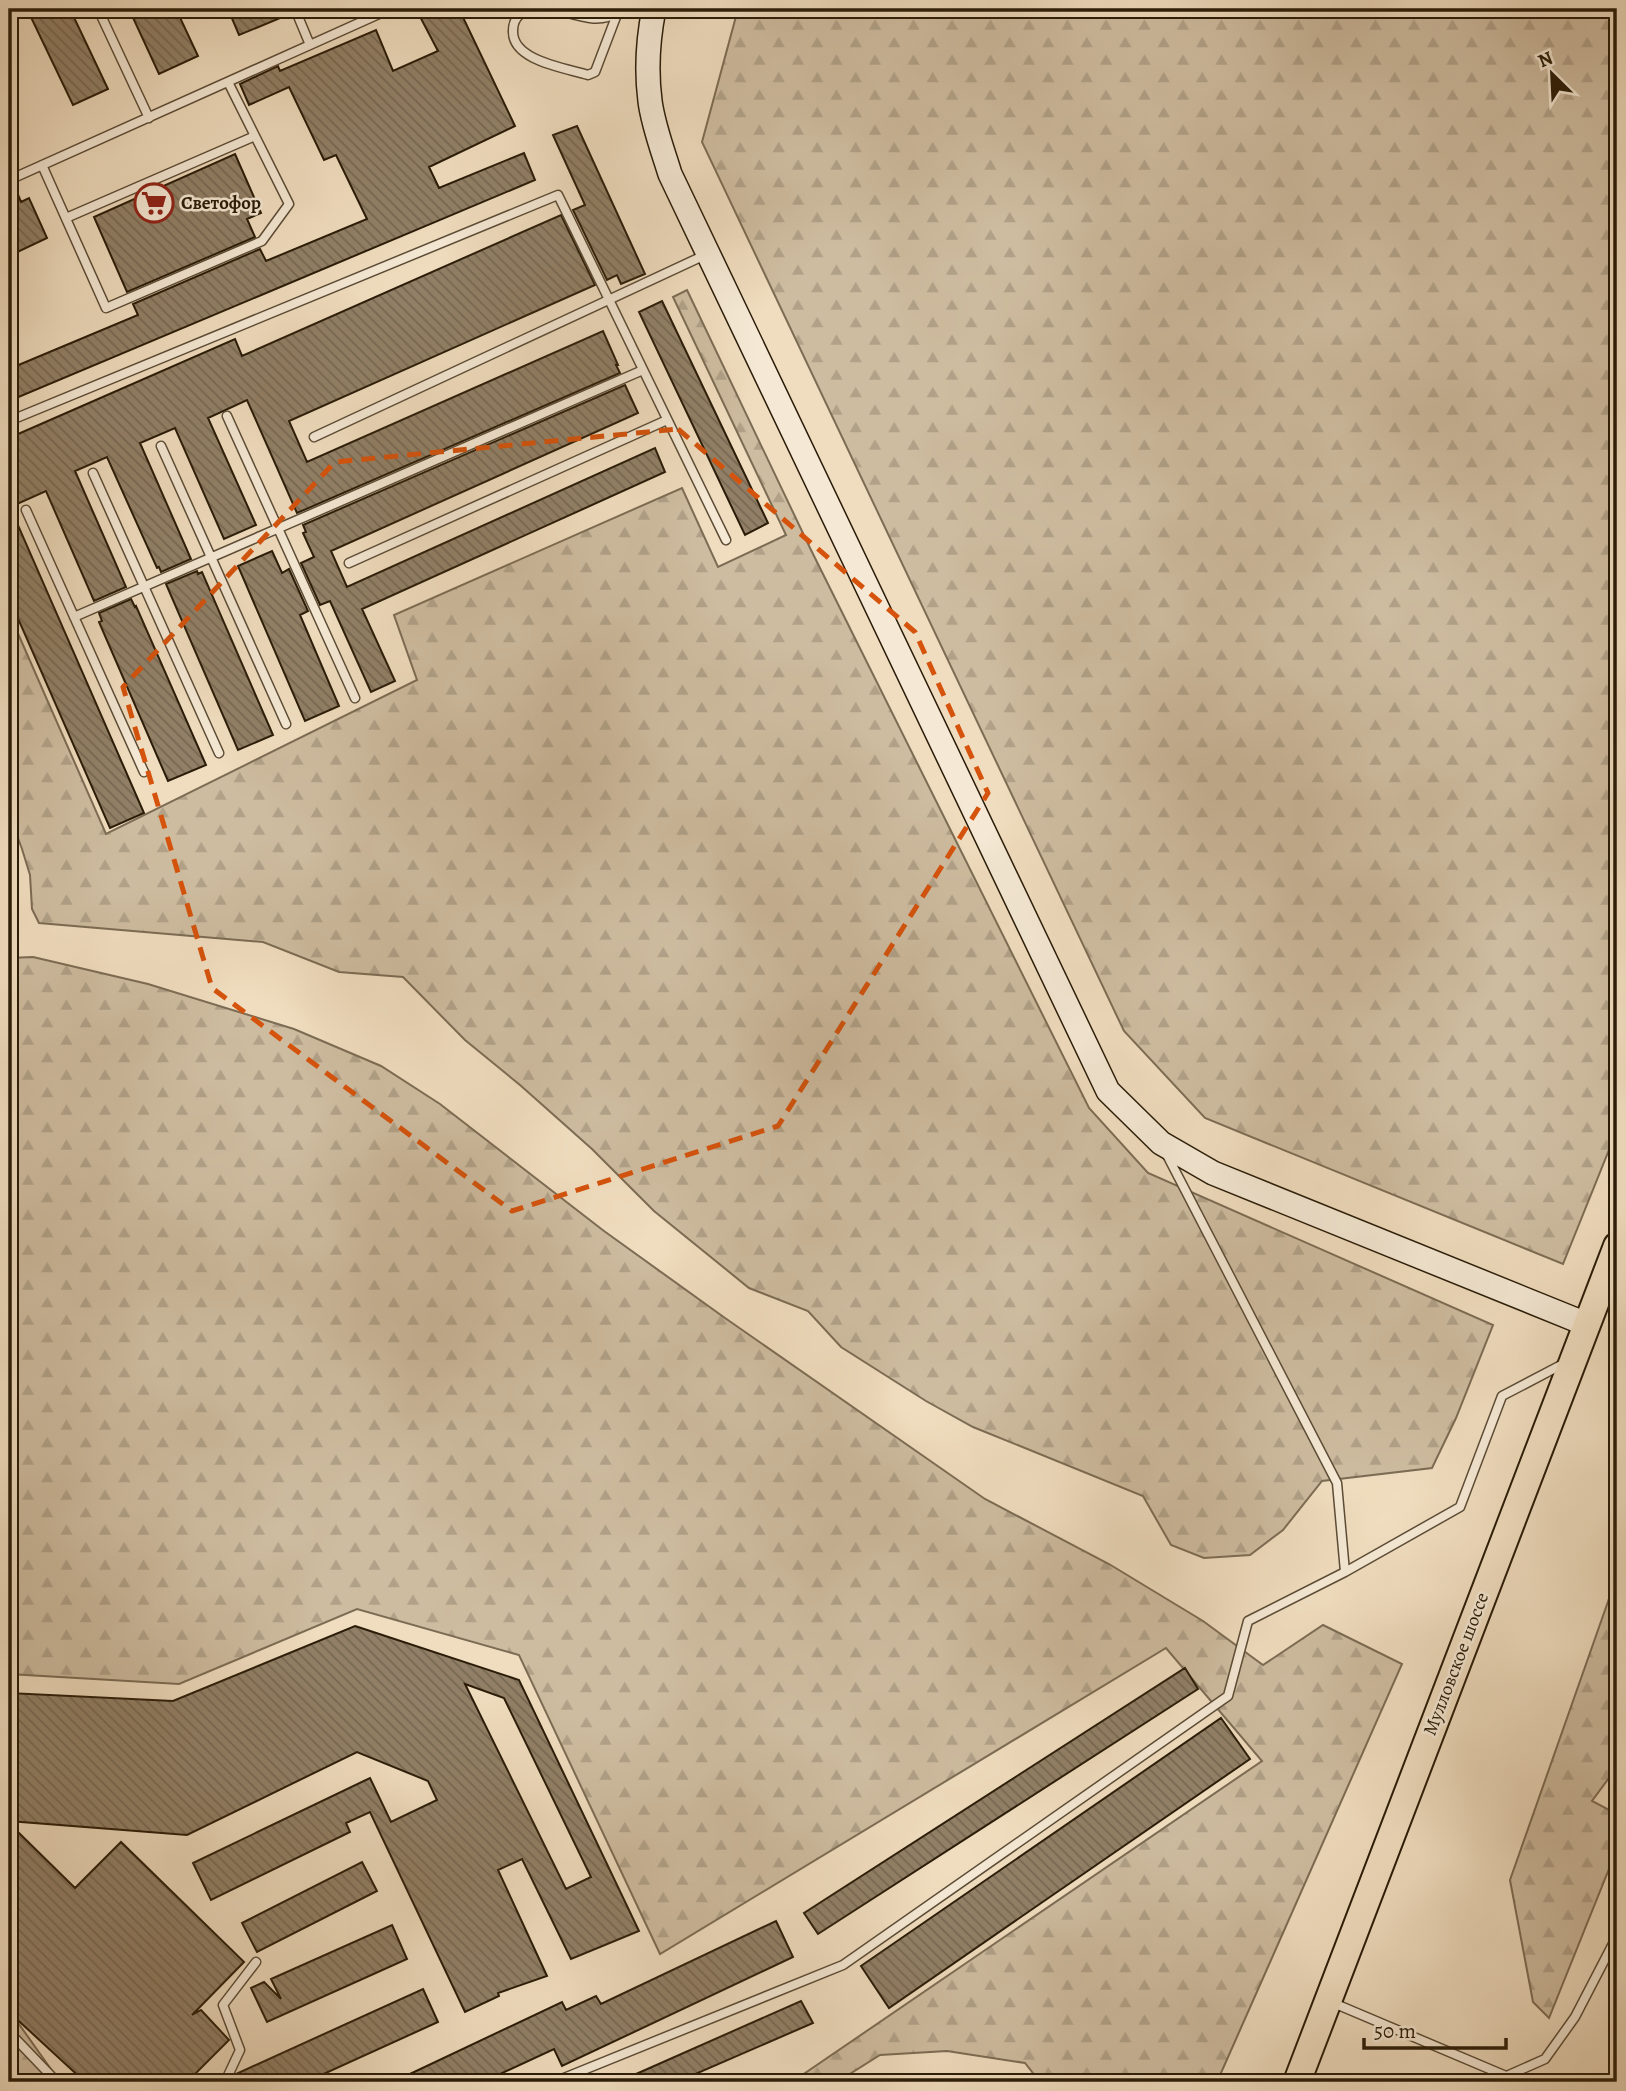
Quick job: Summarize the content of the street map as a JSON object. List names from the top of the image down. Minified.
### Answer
{"streets":{"highway":["Мулловское шоссе"]},"places":{"supermarket":["Светофор"]},"scale_bar":"50 m","north":"top left"}
